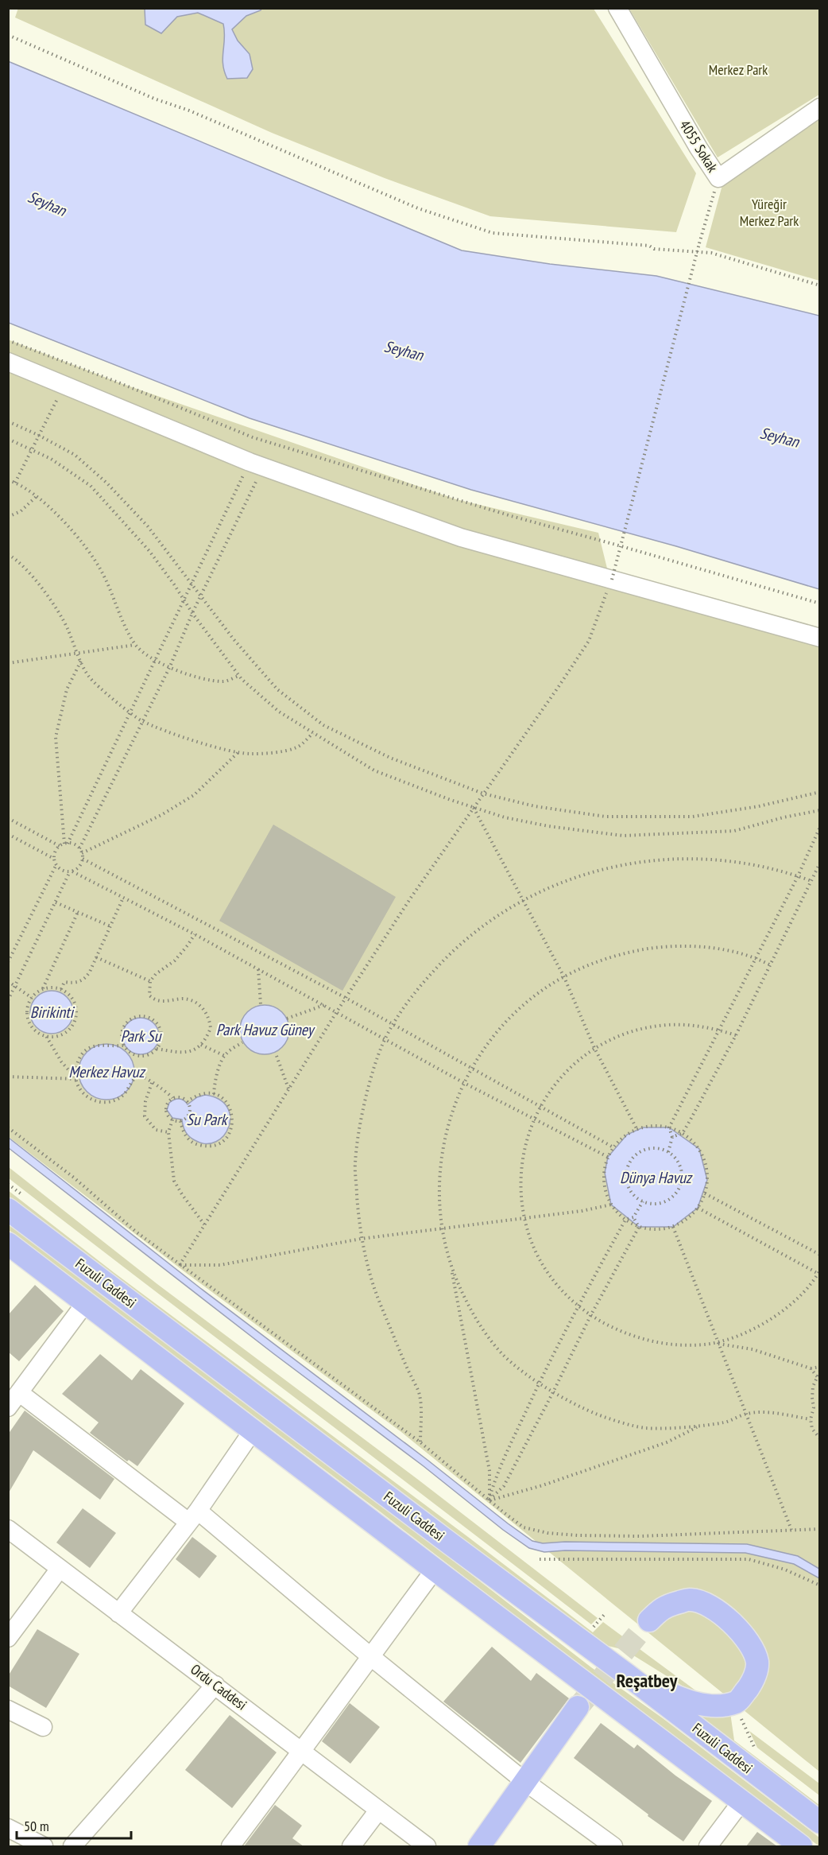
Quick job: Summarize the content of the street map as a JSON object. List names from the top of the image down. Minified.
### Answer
{"streets":{"main road":["Fuzuli Caddesi"],"street":["4055 Sokak","Ordu Caddesi"]},"districts":["Reşatbey"],"water":["Seyhan","Birikinti","Park Havuz Güney","Park Su","Merkez Havuz","Su Park","Dünya Havuz"],"parks":["Merkez Park","Yüreğir Merkez Park"],"scale_bar":"50 m"}
